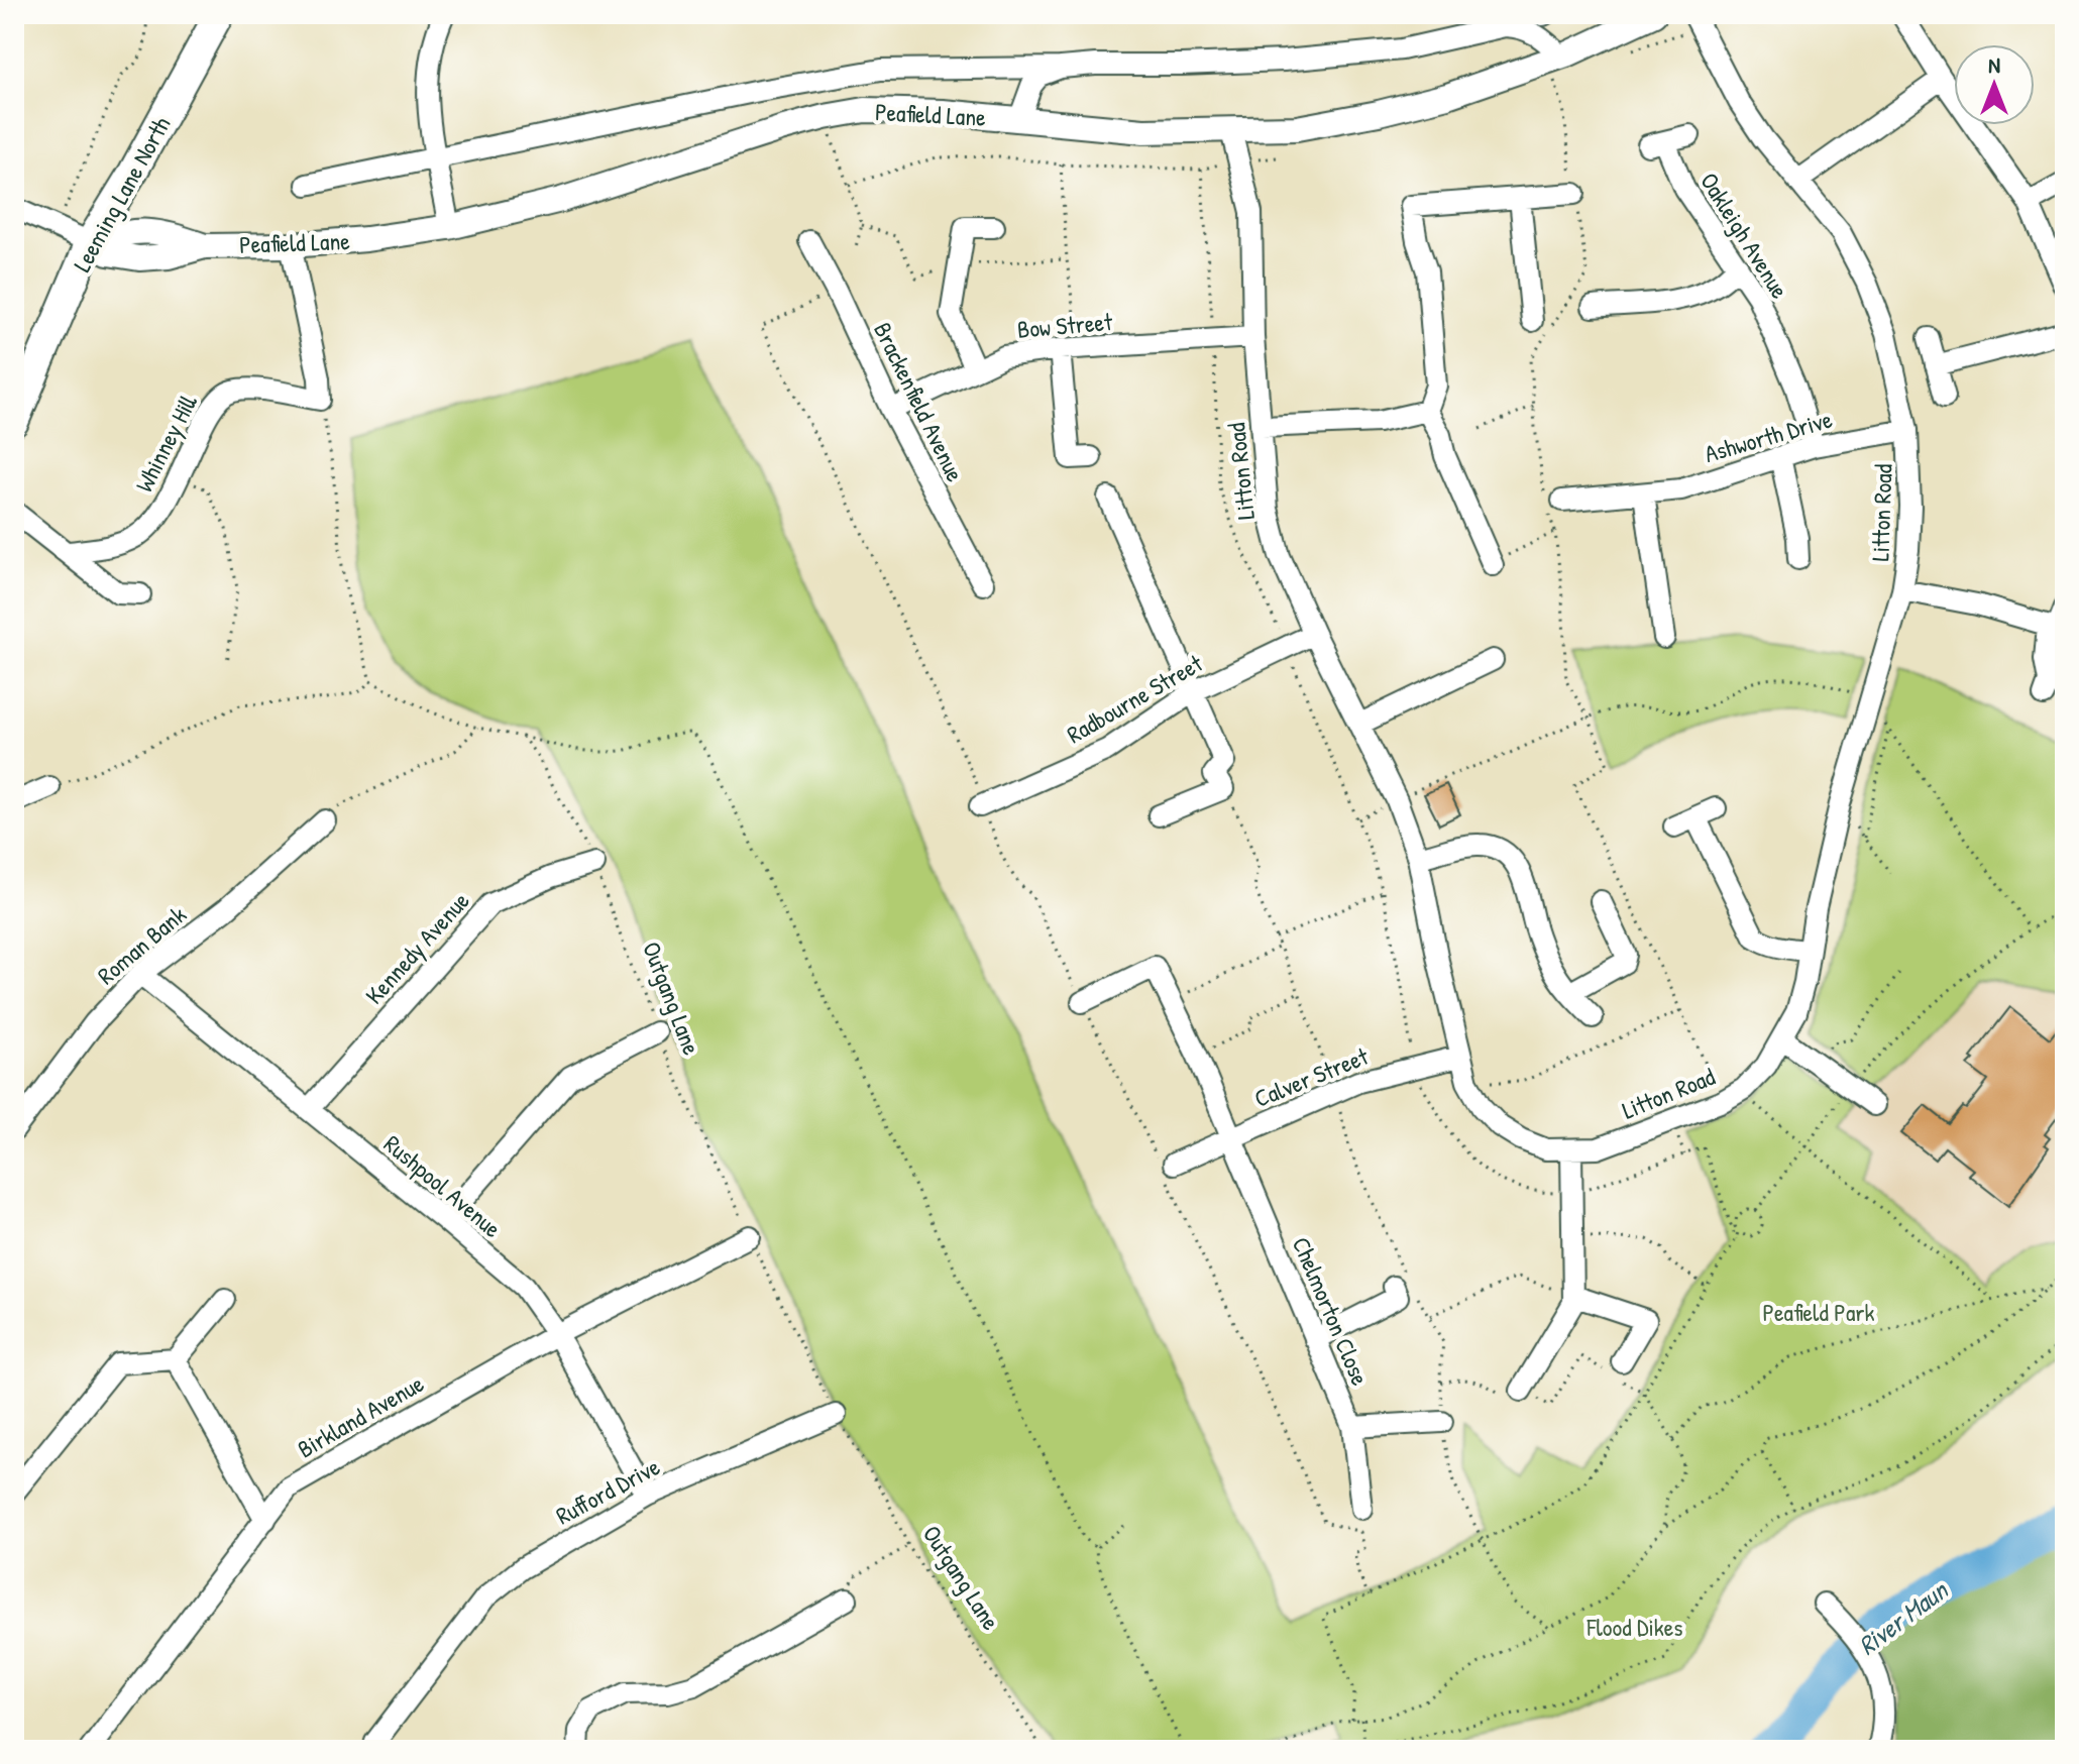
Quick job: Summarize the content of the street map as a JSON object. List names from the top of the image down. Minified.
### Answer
{"streets":{"highway":["Leeming Lane North"],"main road":["Peafield Lane"],"street":["Oakleigh Avenue","Bow Street","Brackenfield Avenue","Ashworth Drive","Whinney Hill","Litton Road","Radbourne Street","Roman Bank","Kennedy Avenue","Calver Street","Rushpool Avenue","Chelmorton Close","Birkland Avenue","Rufford Drive"],"path":["Outgang Lane"]},"crossings":[["Peafield Lane","Leeming Lane North"],["Peafield Lane","Litton Road"],["Oakleigh Avenue","Ashworth Drive"],["Bow Street","Brackenfield Avenue"],["Bow Street","Litton Road"],["Ashworth Drive","Litton Road"],["Litton Road","Radbourne Street"],["Litton Road","Calver Street"],["Roman Bank","Rushpool Avenue"],["Kennedy Avenue","Outgang Lane"],["Kennedy Avenue","Rushpool Avenue"],["Outgang Lane","Birkland Avenue"],["Outgang Lane","Rufford Drive"],["Calver Street","Chelmorton Close"],["Rushpool Avenue","Birkland Avenue"],["Rushpool Avenue","Rufford Drive"]],"water":["River Maun"],"parks":["Peafield Park","Flood Dikes"],"north":"top"}
